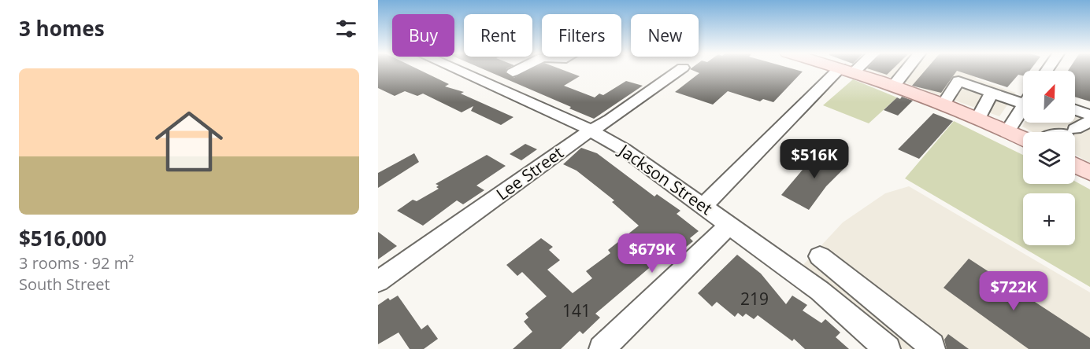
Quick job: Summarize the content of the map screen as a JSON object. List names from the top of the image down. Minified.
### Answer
{"streets":{"street":["Lee Street","Jackson Street"]},"crossings":[["Lee Street","Jackson Street"]],"house_numbers":["219","141"],"north":"top right","page":{"heading":"3 homes","chip":["Buy","Rent","Filters","New"],"list":[{"name":"$516,000","note":"3 rooms · 92 m² · South Street"}],"map_buttons":"+","price":["$516K","$679K","$722K"]}}
